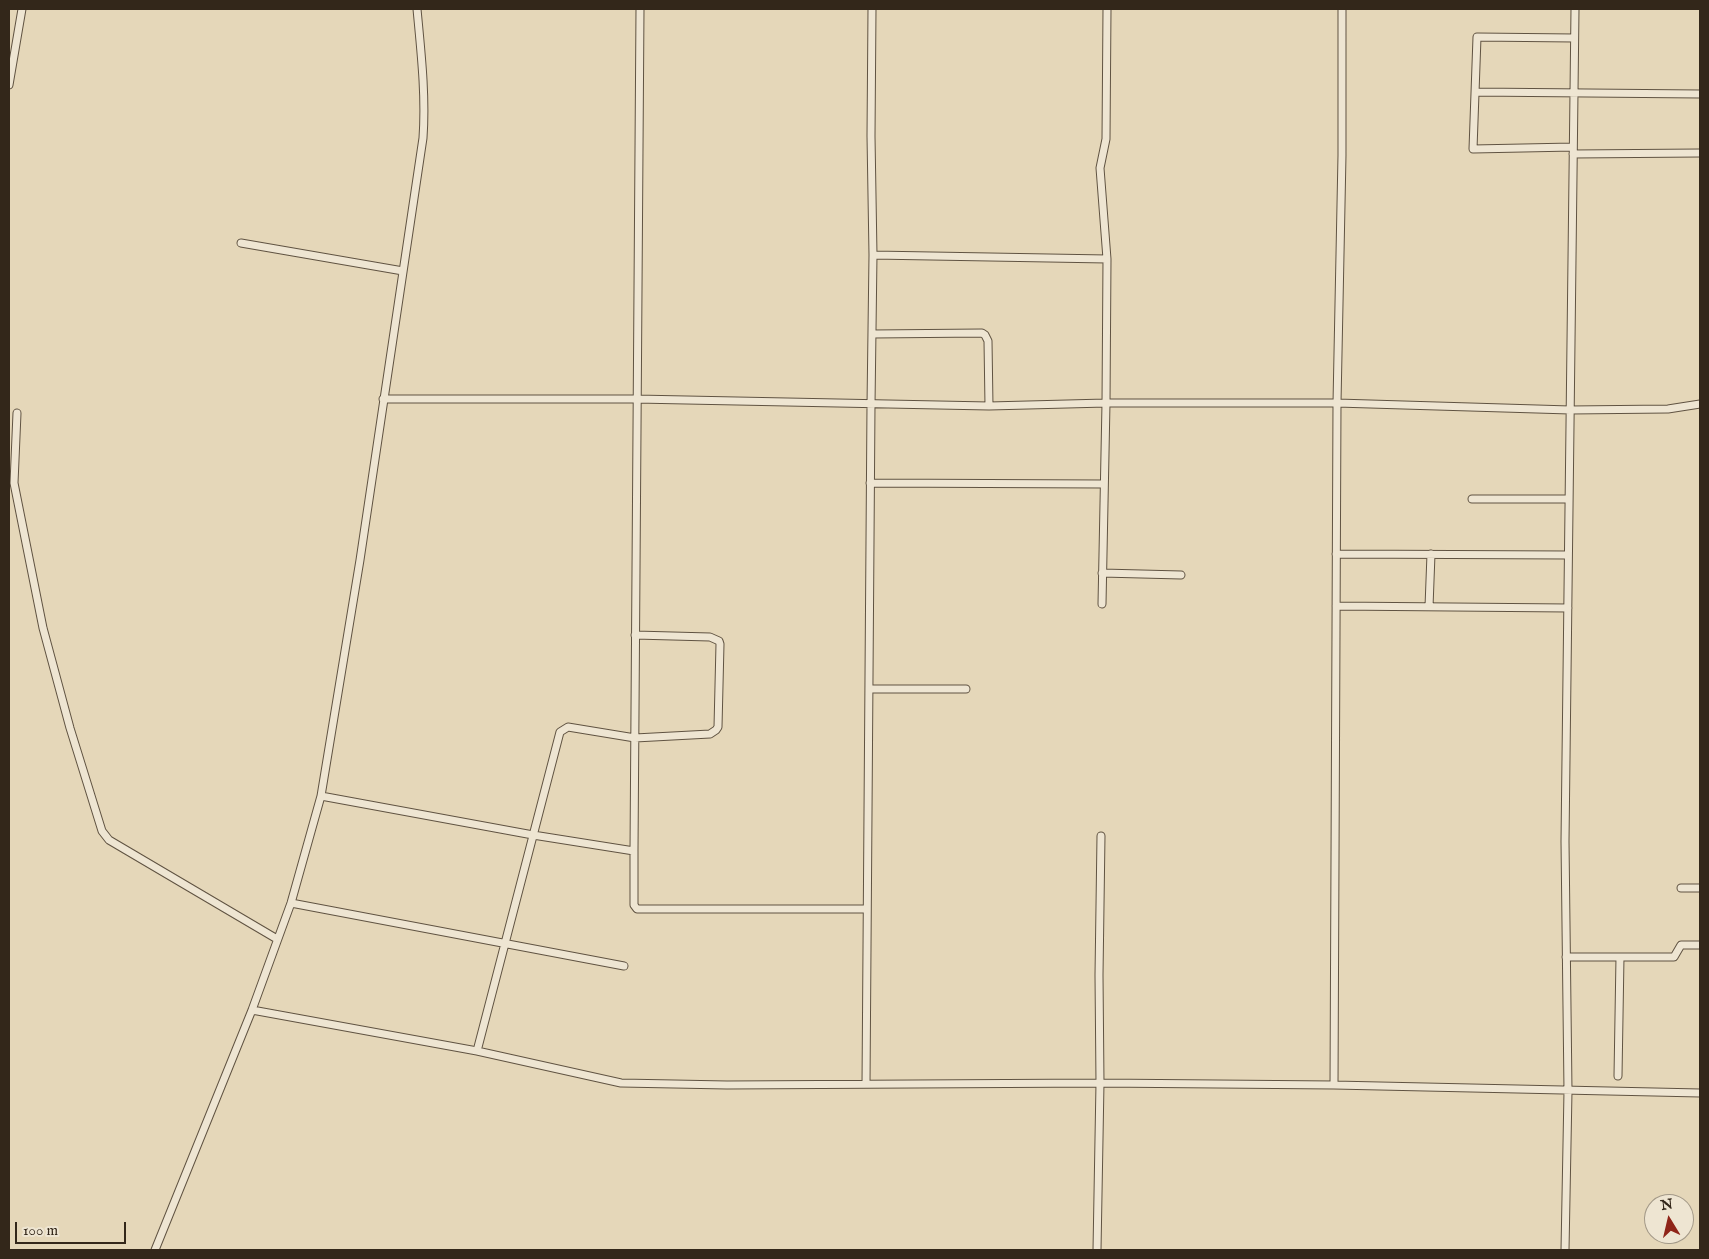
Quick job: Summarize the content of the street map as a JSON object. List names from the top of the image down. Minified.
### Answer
{"scale_bar":"100 m","north":"top"}
